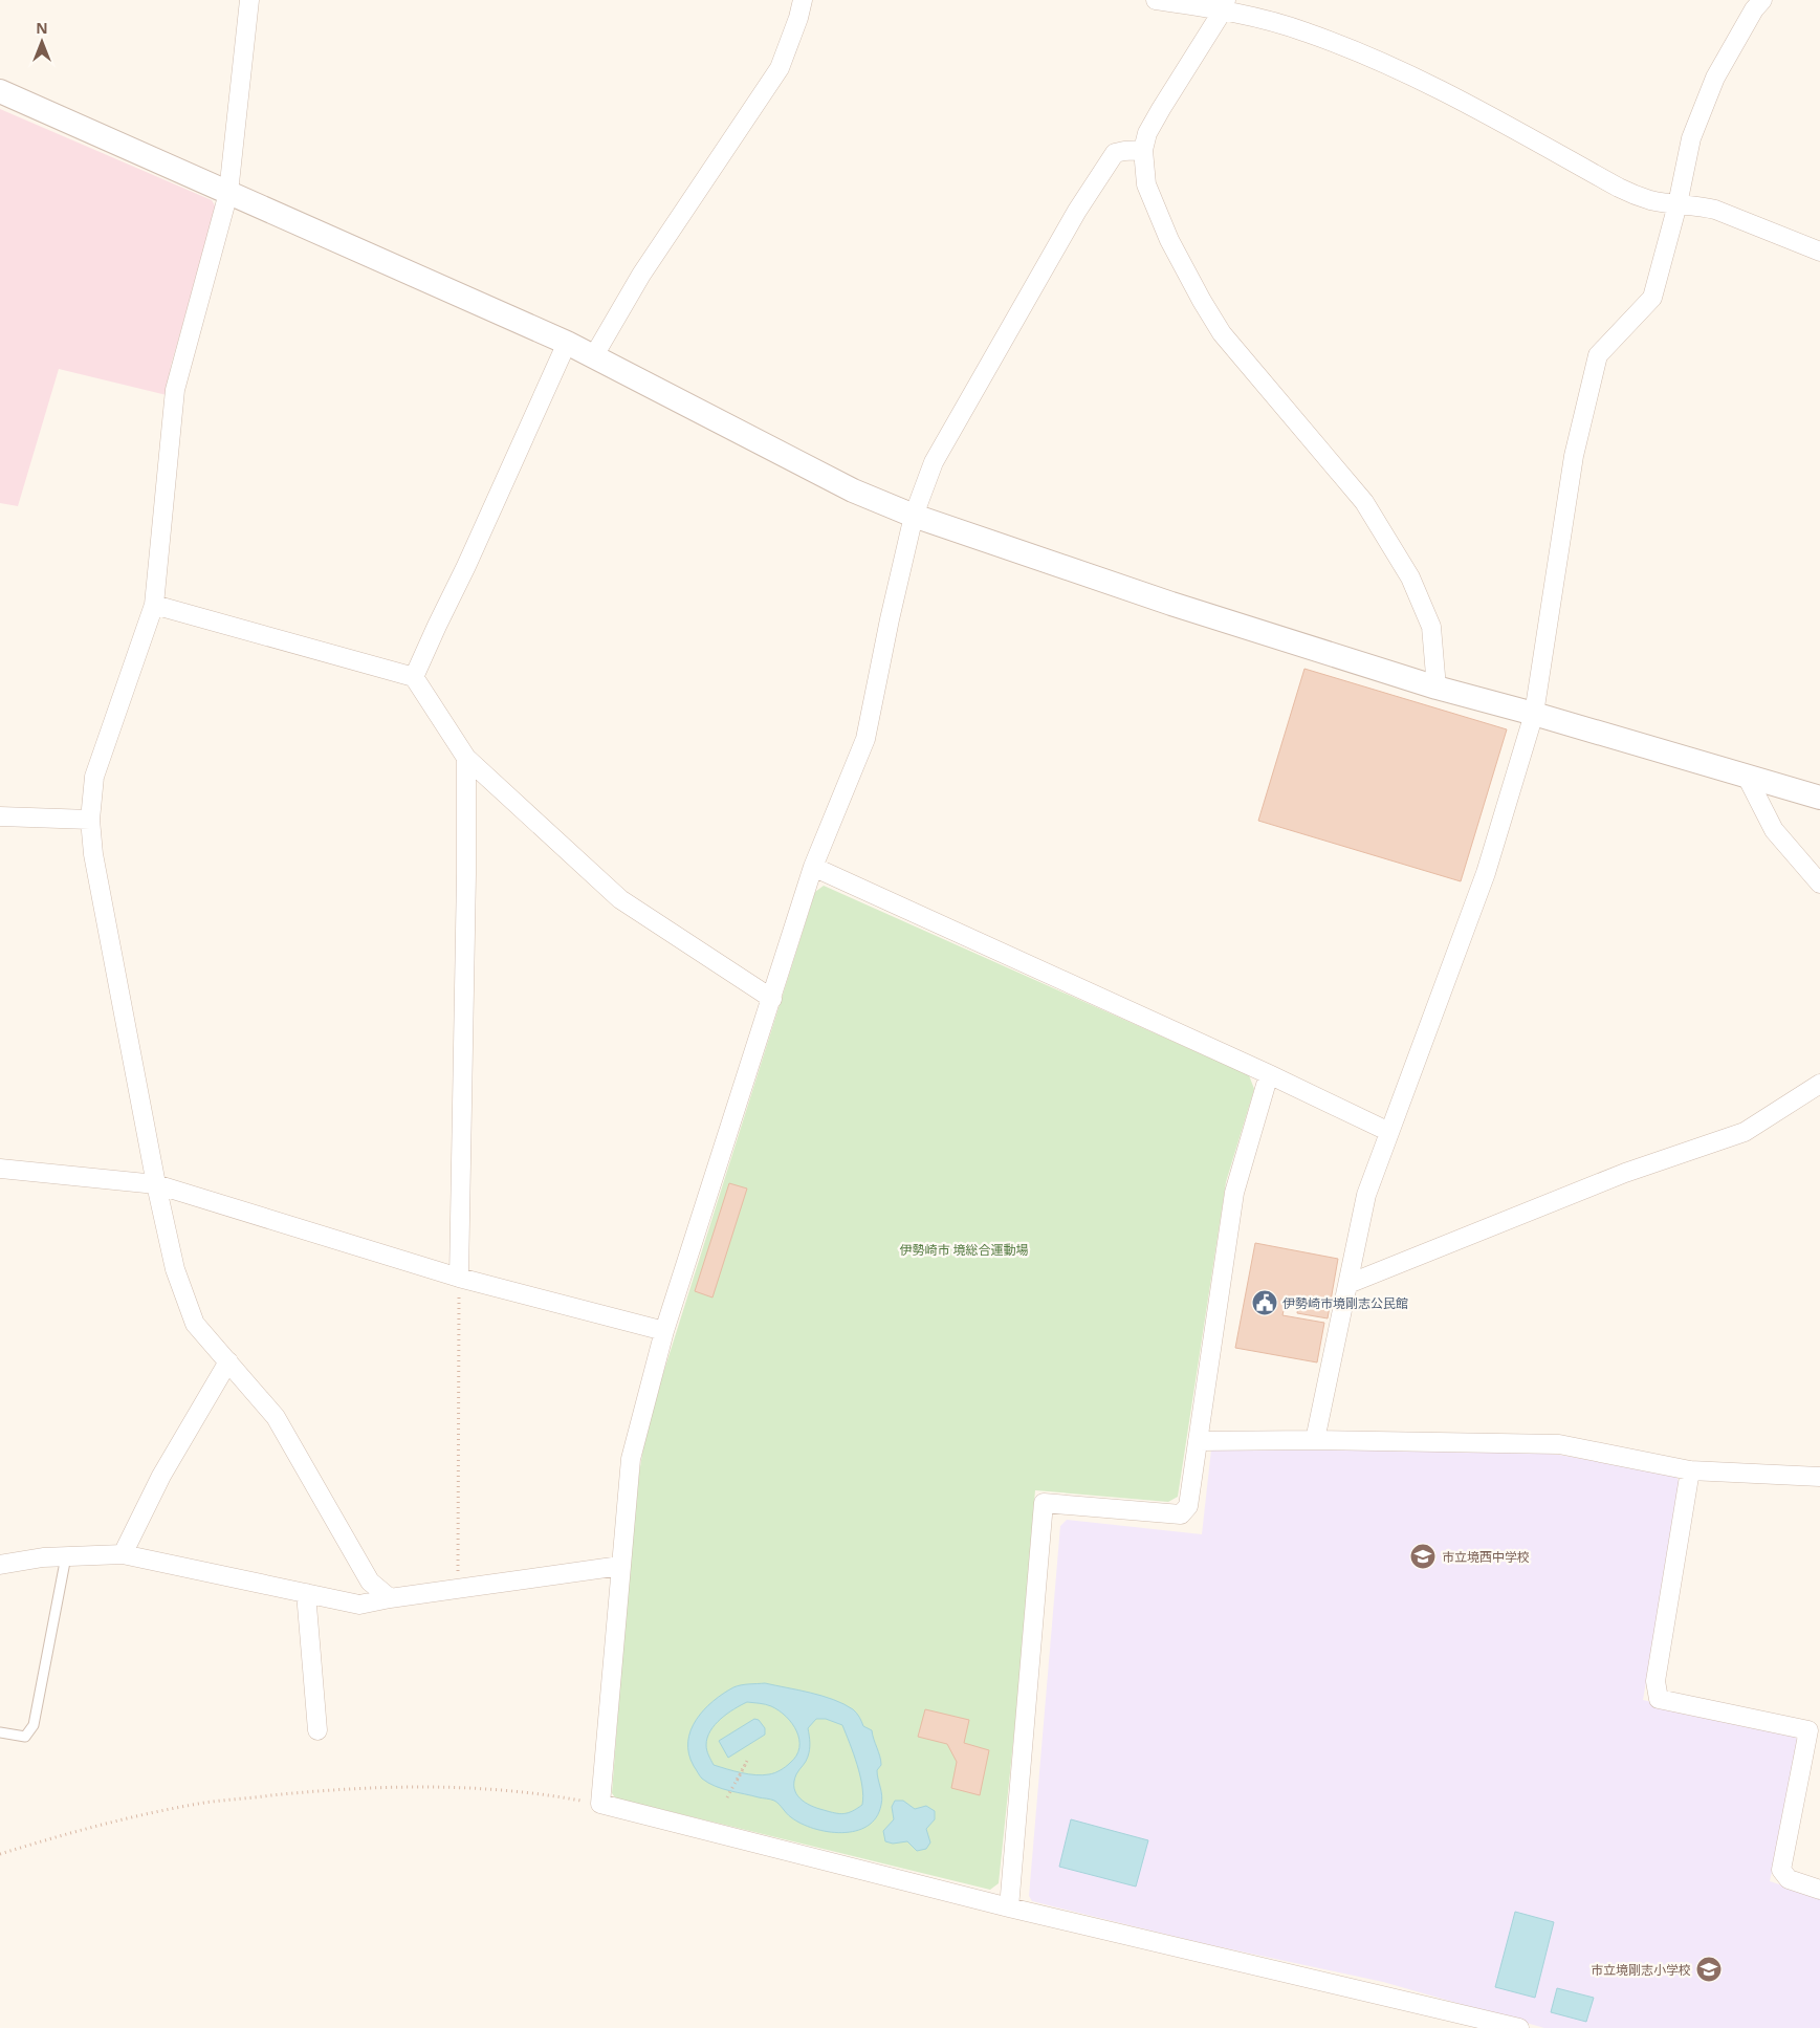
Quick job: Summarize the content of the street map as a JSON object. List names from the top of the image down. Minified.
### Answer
{"parks":["伊勢崎市 境総合運動場"],"places":{"public building":["伊勢崎市境剛志公民館"],"school or university":["市立境西中学校","市立境剛志小学校"]},"north":"top"}
